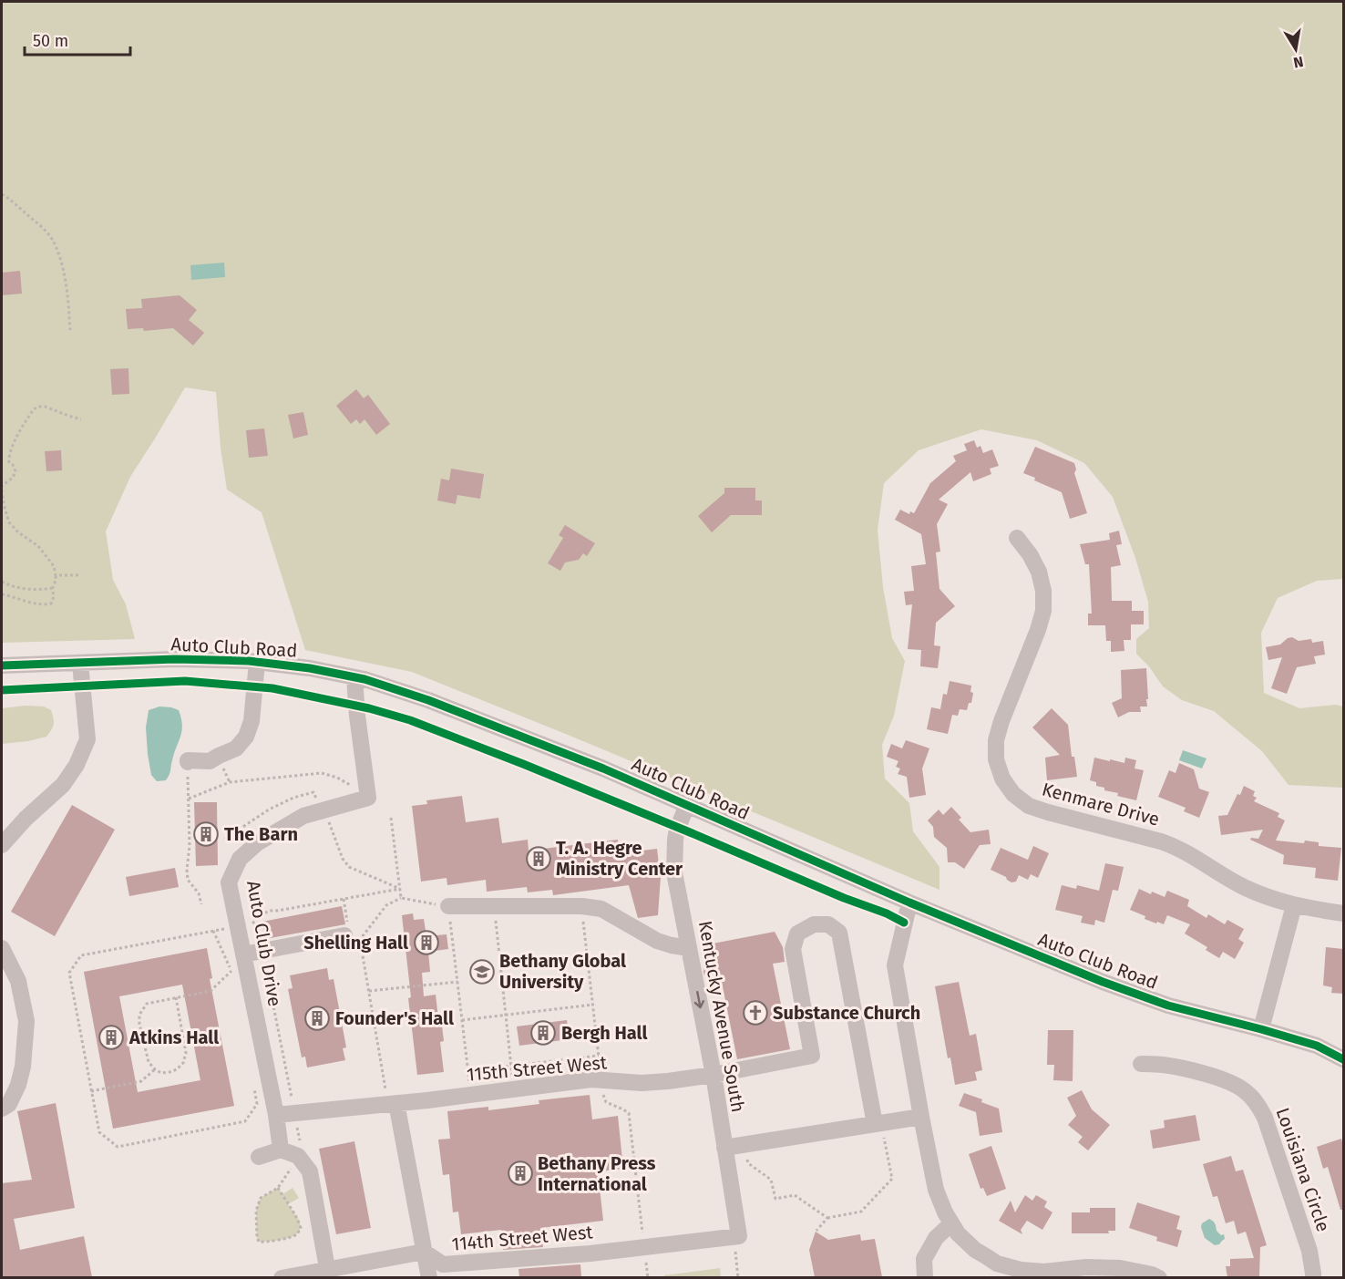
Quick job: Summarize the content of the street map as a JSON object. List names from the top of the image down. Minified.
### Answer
{"streets":{"street":["Auto Club Road","Kenmare Drive","Auto Club Drive","Kentucky Avenue South","115th Street West","Louisiana Circle","114th Street West"]},"crossings":[["Auto Club Road","Auto Club Drive"],["Auto Club Road","Kentucky Avenue South"],["Kentucky Avenue South","115th Street West"],["Kentucky Avenue South","114th Street West"]],"places":{"building":["The Barn","T. A. Hegre Ministry Center","Shelling Hall","Founder's Hall","Bergh Hall","Atkins Hall","Bethany Press International"],"school or university":["Bethany Global University"],"church":["Substance Church"]},"scale_bar":"50 m","north":"bottom"}
